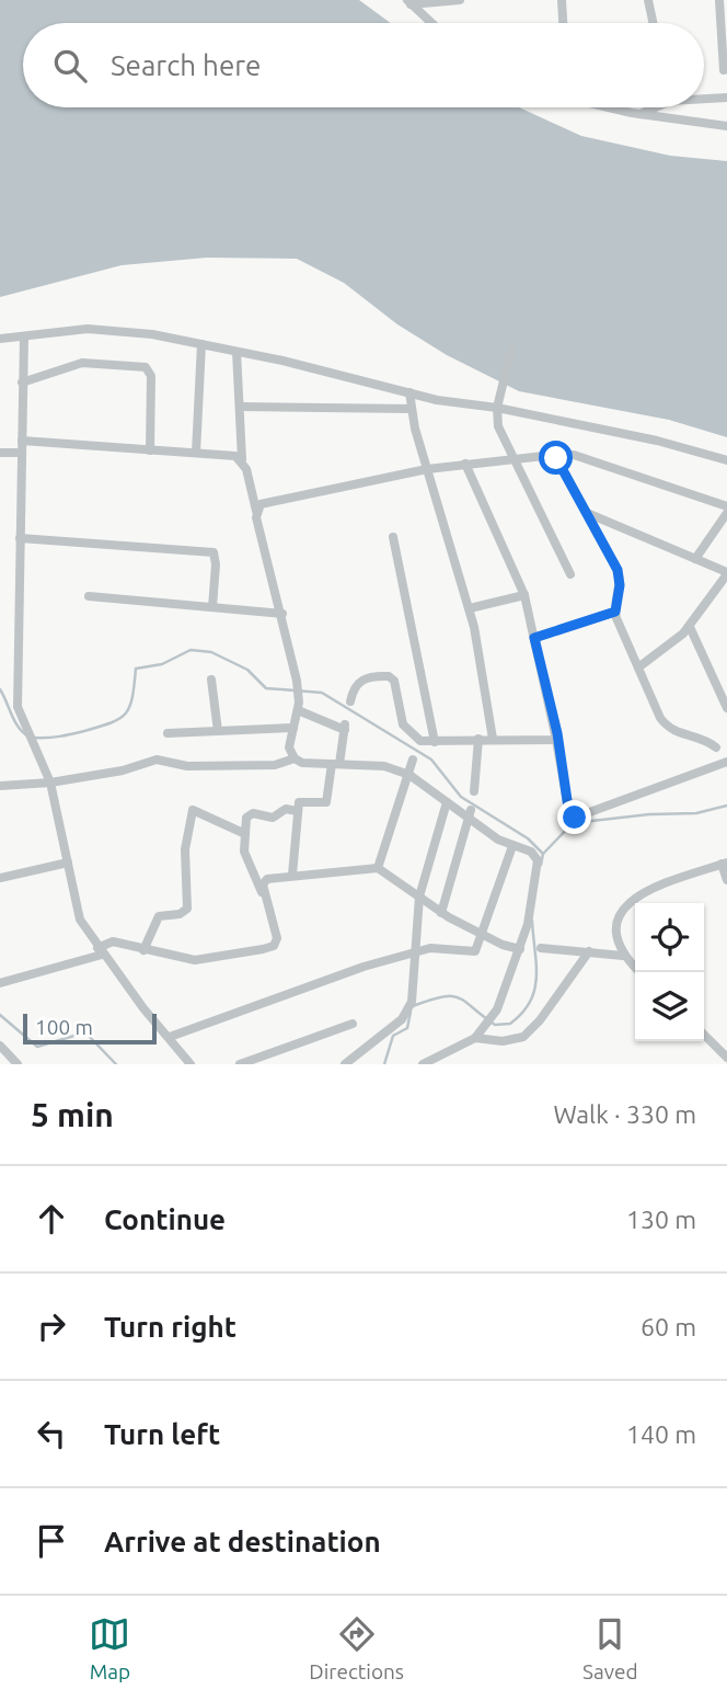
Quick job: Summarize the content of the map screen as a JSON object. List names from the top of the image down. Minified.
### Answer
{"scale_bar":"100 m","page":{"search":"Search here","scale":"100 m","heading":["5 min","Walk · 330 m"],"list":[["Continue","130 m"],["Turn right","60 m"],["Turn left","140 m"],"Arrive at destination"],"nav":["Map","Directions","Saved"]}}
